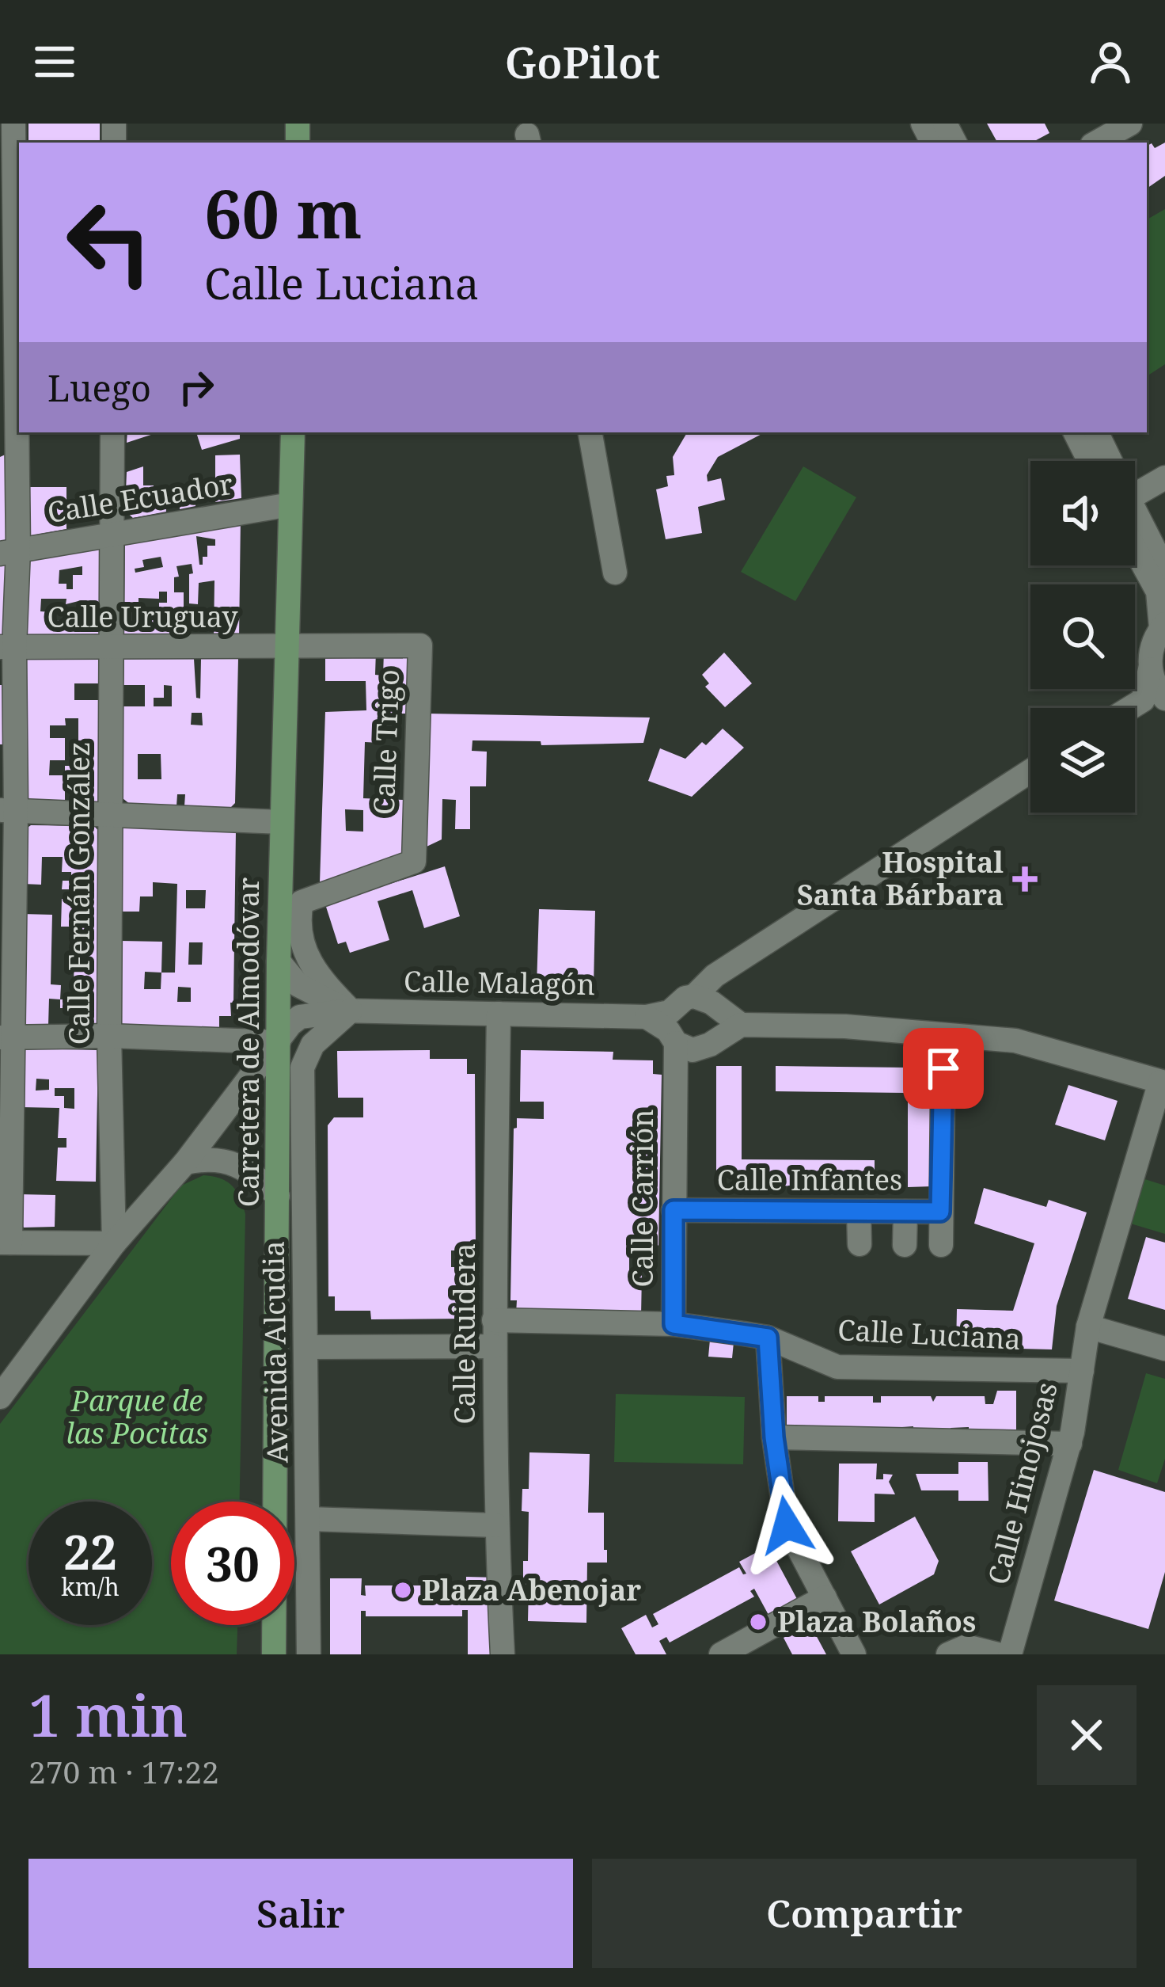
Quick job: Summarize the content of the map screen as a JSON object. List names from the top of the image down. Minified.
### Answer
{"streets":{"main road":["Carretera de Almodóvar"],"street":["Calle Ecuador","Calle Uruguay","Calle Trigo","Calle Fernán González","Calle Malagón","Calle Infantes","Calle Carrión","Calle Ruidera","Calle Luciana","Avenida Alcudia","Calle Hinojosas"]},"crossings":[["Calle Ecuador","Calle Fernán González"],["Calle Ecuador","Carretera de Almodóvar"],["Calle Uruguay","Calle Trigo"],["Calle Uruguay","Calle Fernán González"],["Calle Uruguay","Carretera de Almodóvar"],["Calle Trigo","Calle Malagón"],["Calle Trigo","Carretera de Almodóvar"],["Calle Trigo","Avenida Alcudia"],["Calle Fernán González","Calle Malagón"],["Calle Malagón","Carretera de Almodóvar"],["Calle Malagón","Calle Infantes"],["Calle Malagón","Calle Carrión"],["Calle Malagón","Calle Ruidera"],["Calle Malagón","Avenida Alcudia"],["Calle Malagón","Calle Hinojosas"],["Calle Infantes","Calle Carrión"],["Calle Carrión","Calle Luciana"],["Calle Ruidera","Calle Luciana"],["Calle Luciana","Calle Hinojosas"]],"parks":["Parque de las Pocitas"],"places":{"health":["Hospital Santa Bárbara"],"other":["Plaza Abenojar","Plaza Bolaños"]},"page":{"header":"GoPilot","turn":["60 m","Calle Luciana"],"then":"Luego","speed":"22 km/h","limit":"30","heading":["1 min","270 m · 17:22"],"buttons":["Salir","Compartir"]}}
